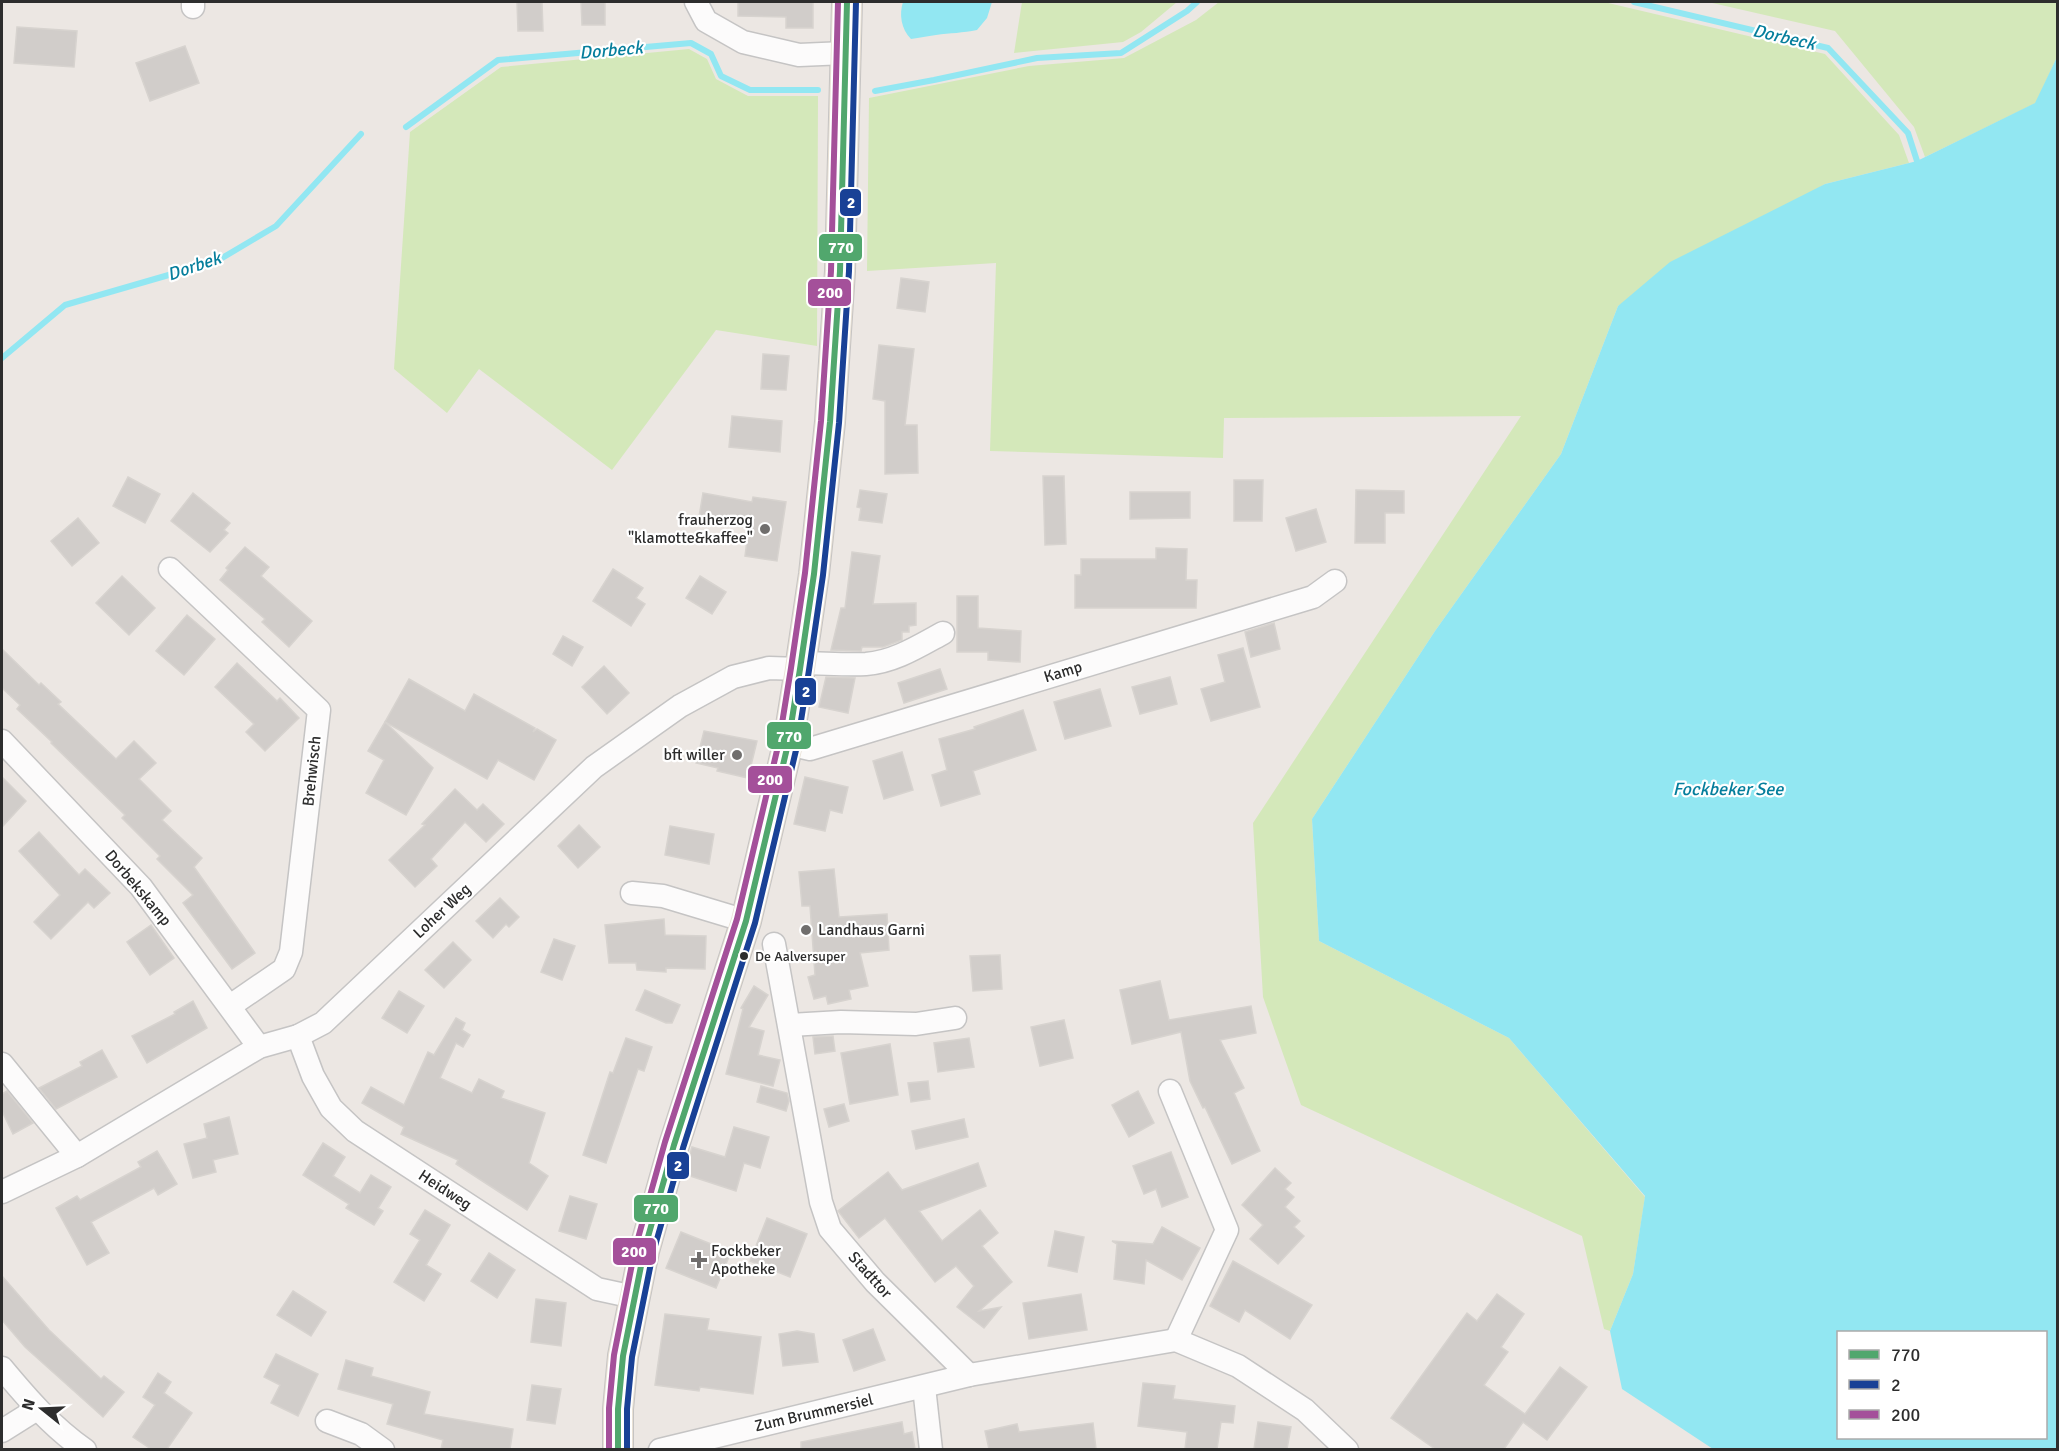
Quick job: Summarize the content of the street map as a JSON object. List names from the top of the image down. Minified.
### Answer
{"streets":{"street":["Kamp","Brehwisch","Dorbekskamp","Loher Weg","Heidweg","Stadttor","Zum Brummersiel"]},"crossings":[["Brehwisch","Dorbekskamp"],["Dorbekskamp","Loher Weg"],["Loher Weg","Heidweg"],["Stadttor","Zum Brummersiel"]],"water":["Dorbeck","Dorbek","Fockbeker See"],"places":{"other":["frauherzog \"klamotte&kaffee\"","bft willer","Landhaus Garni","De Aalversuper"],"health":["Fockbeker Apotheke"]},"lines":["transit line 770","transit line 2","transit line 200"],"legend":["770","2","200"],"north":"left"}
